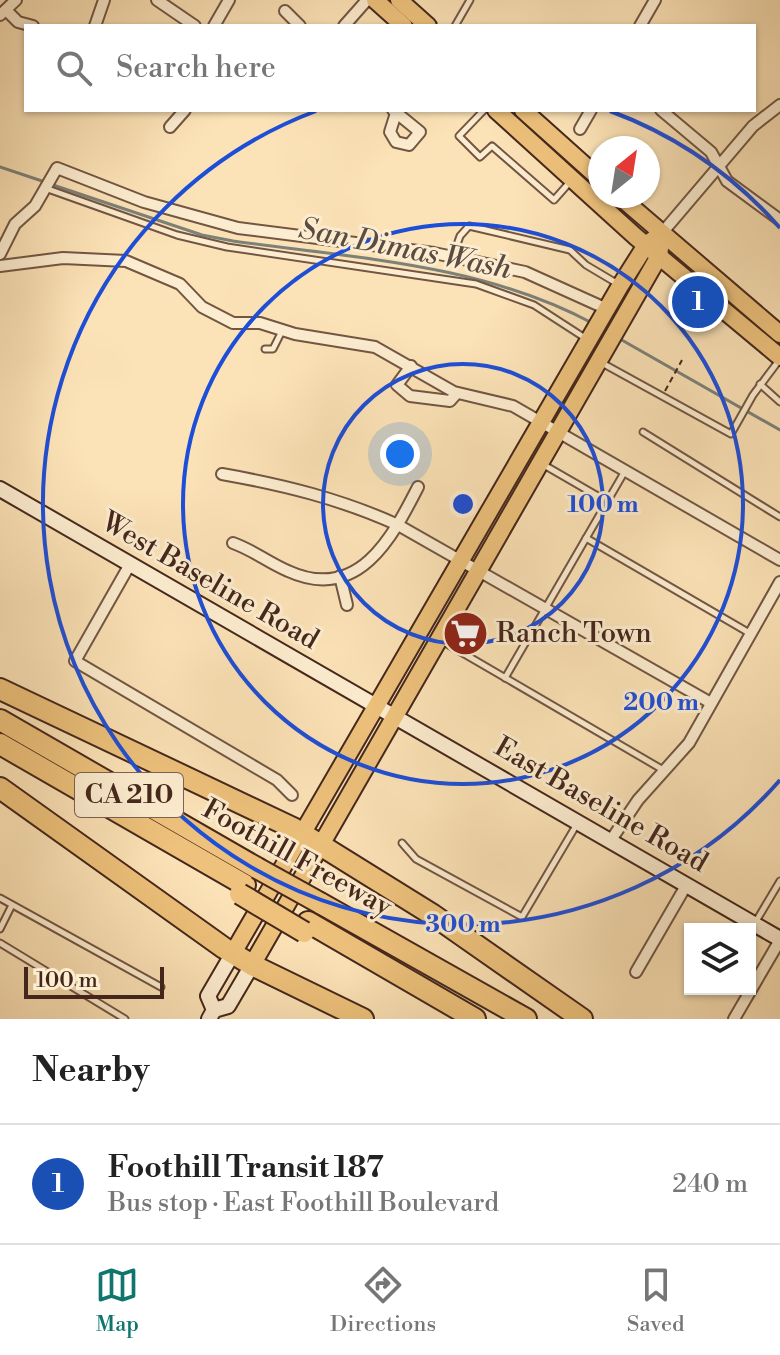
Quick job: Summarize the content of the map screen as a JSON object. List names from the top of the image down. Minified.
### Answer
{"streets":{"highway":["CA 210","Foothill Freeway"],"main road":["West Baseline Road","East Baseline Road"]},"crossings":[["West Baseline Road","East Baseline Road"]],"water":["San Dimas Wash"],"places":{"supermarket":["Ranch Town"]},"scale_bar":"100 m","north":"top right","page":{"search":"Search here","pins":"1","scale":"100 m","heading":"Nearby","list":[{"mark":"1","name":"Foothill Transit 187","note":"Bus stop · East Foothill Boulevard","value":"240 m"}],"nav":["Map","Directions","Saved"]},"rings":["100 m","200 m","300 m"]}
